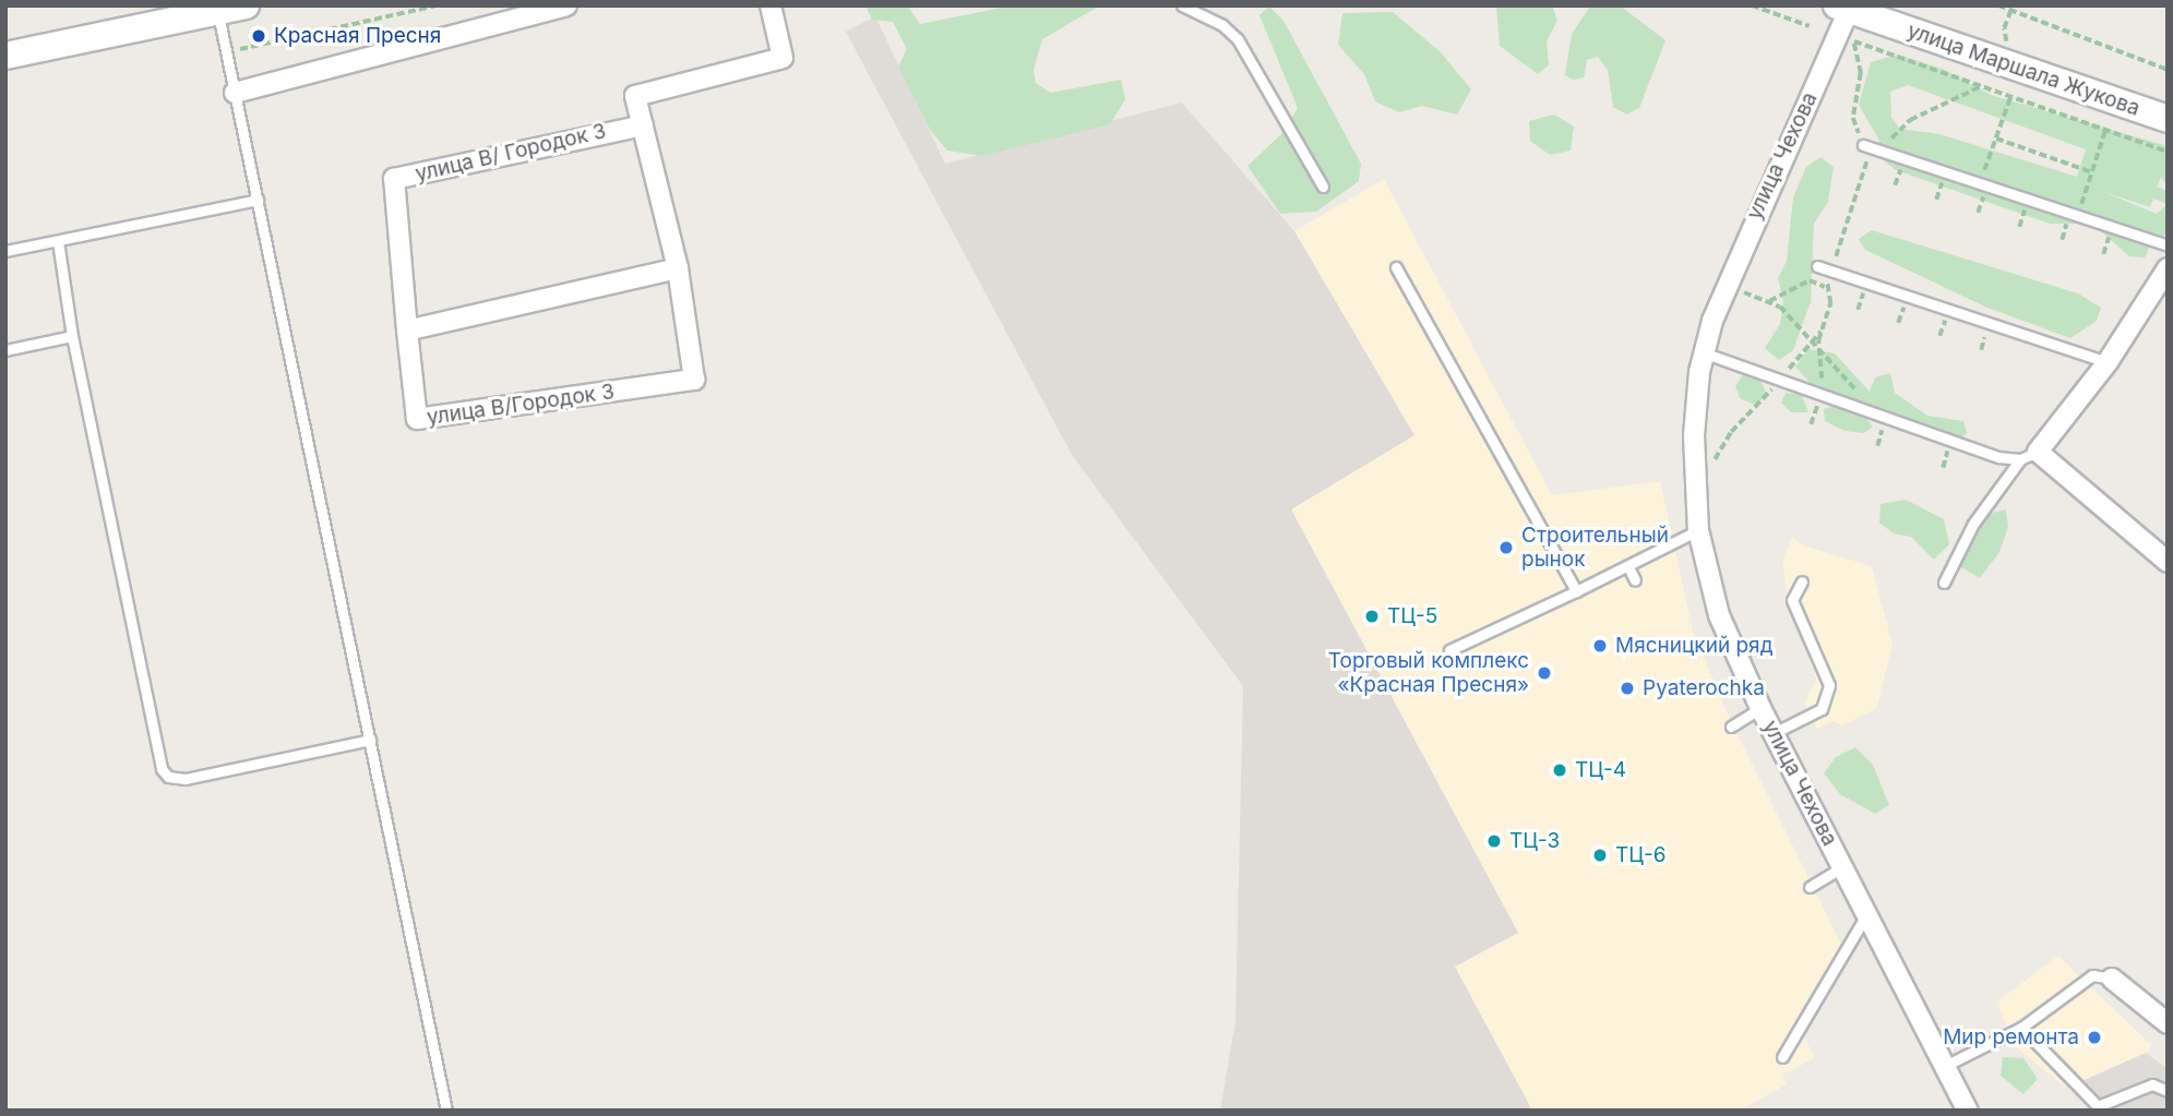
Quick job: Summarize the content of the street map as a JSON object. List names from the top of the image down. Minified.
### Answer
{"streets":{"main road":["улица Маршала Жукова"],"street":["улица В/ Городок 3","улица Чехова","улица В/Городок 3"]},"crossings":[["улица Маршала Жукова","улица Чехова"],["улица В/ Городок 3","улица В/Городок 3"]],"places":["Красная Пресня","Строительный рынок","ТЦ-5","Мясницкий ряд","Торговый комплекс «Красная Пресня»","Pyaterochka","ТЦ-4","ТЦ-3","ТЦ-6","Мир ремонта"]}
